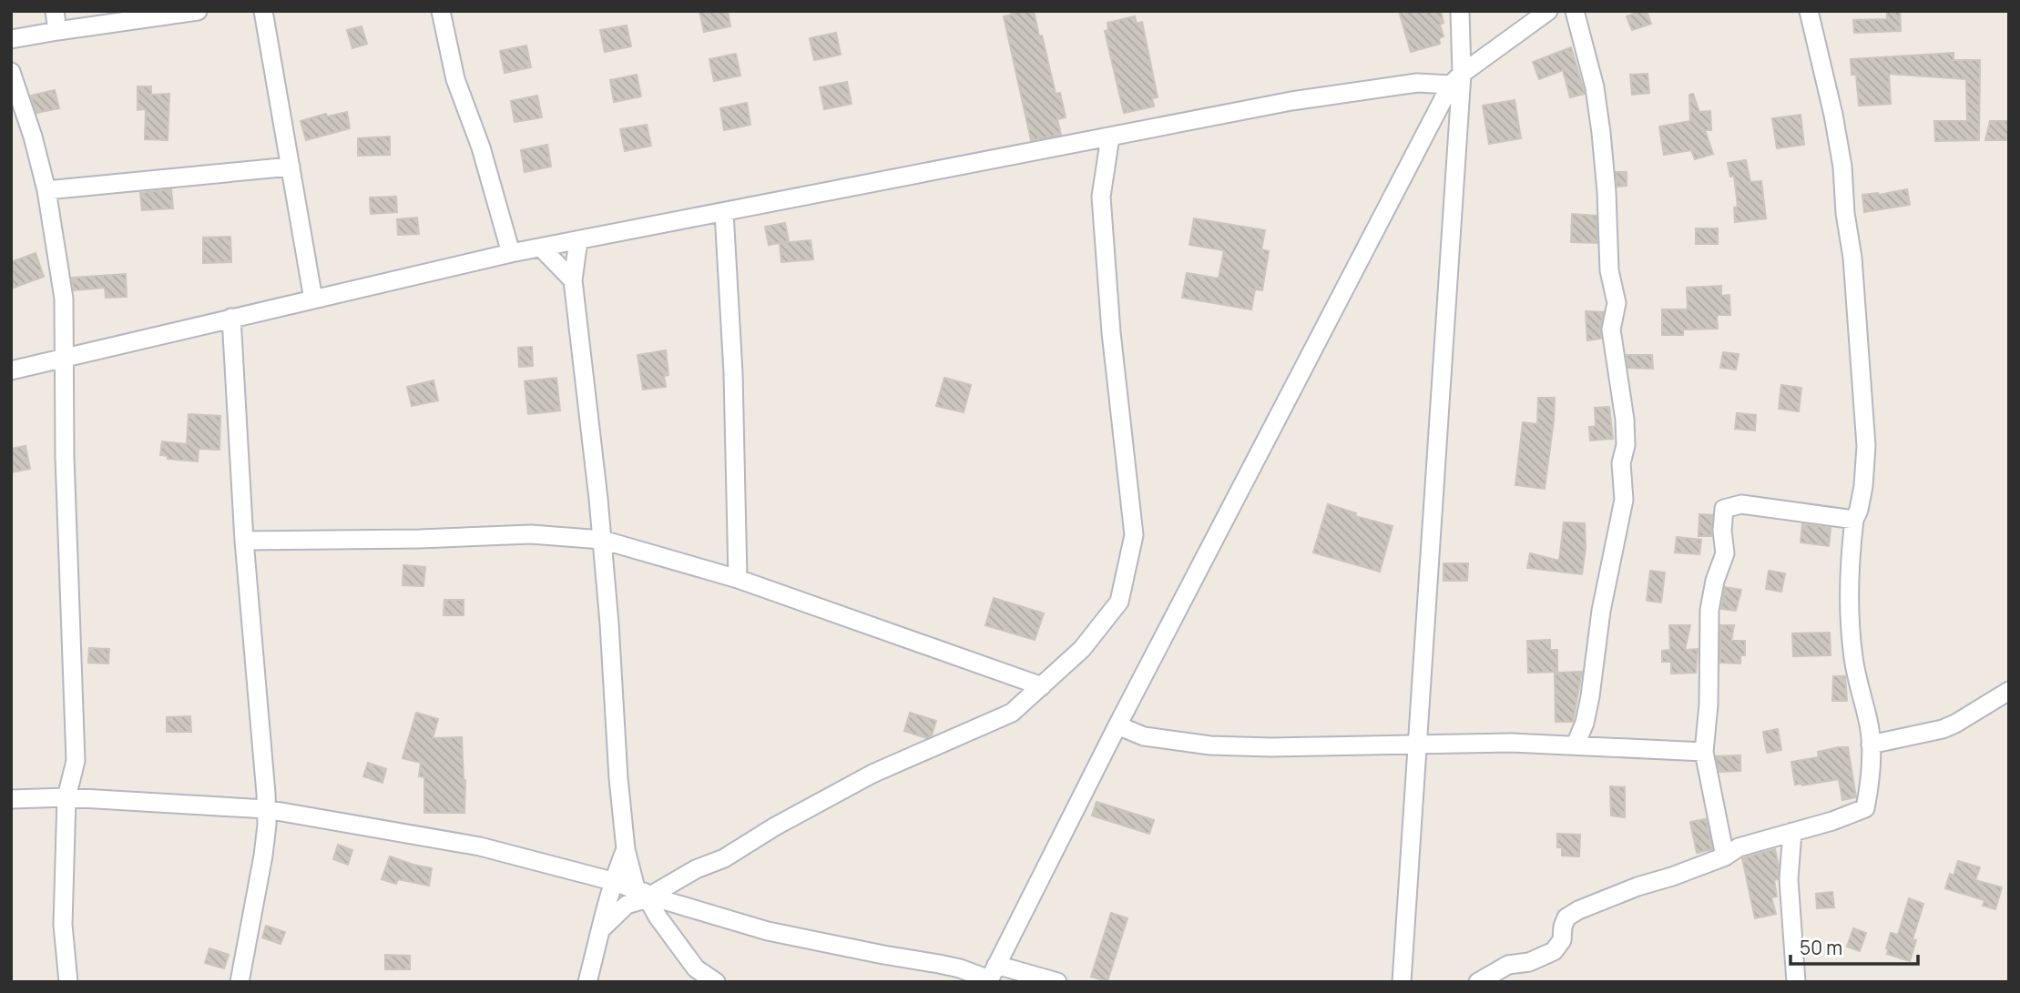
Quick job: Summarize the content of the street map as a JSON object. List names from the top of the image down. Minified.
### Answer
{"scale_bar":"50 m"}
